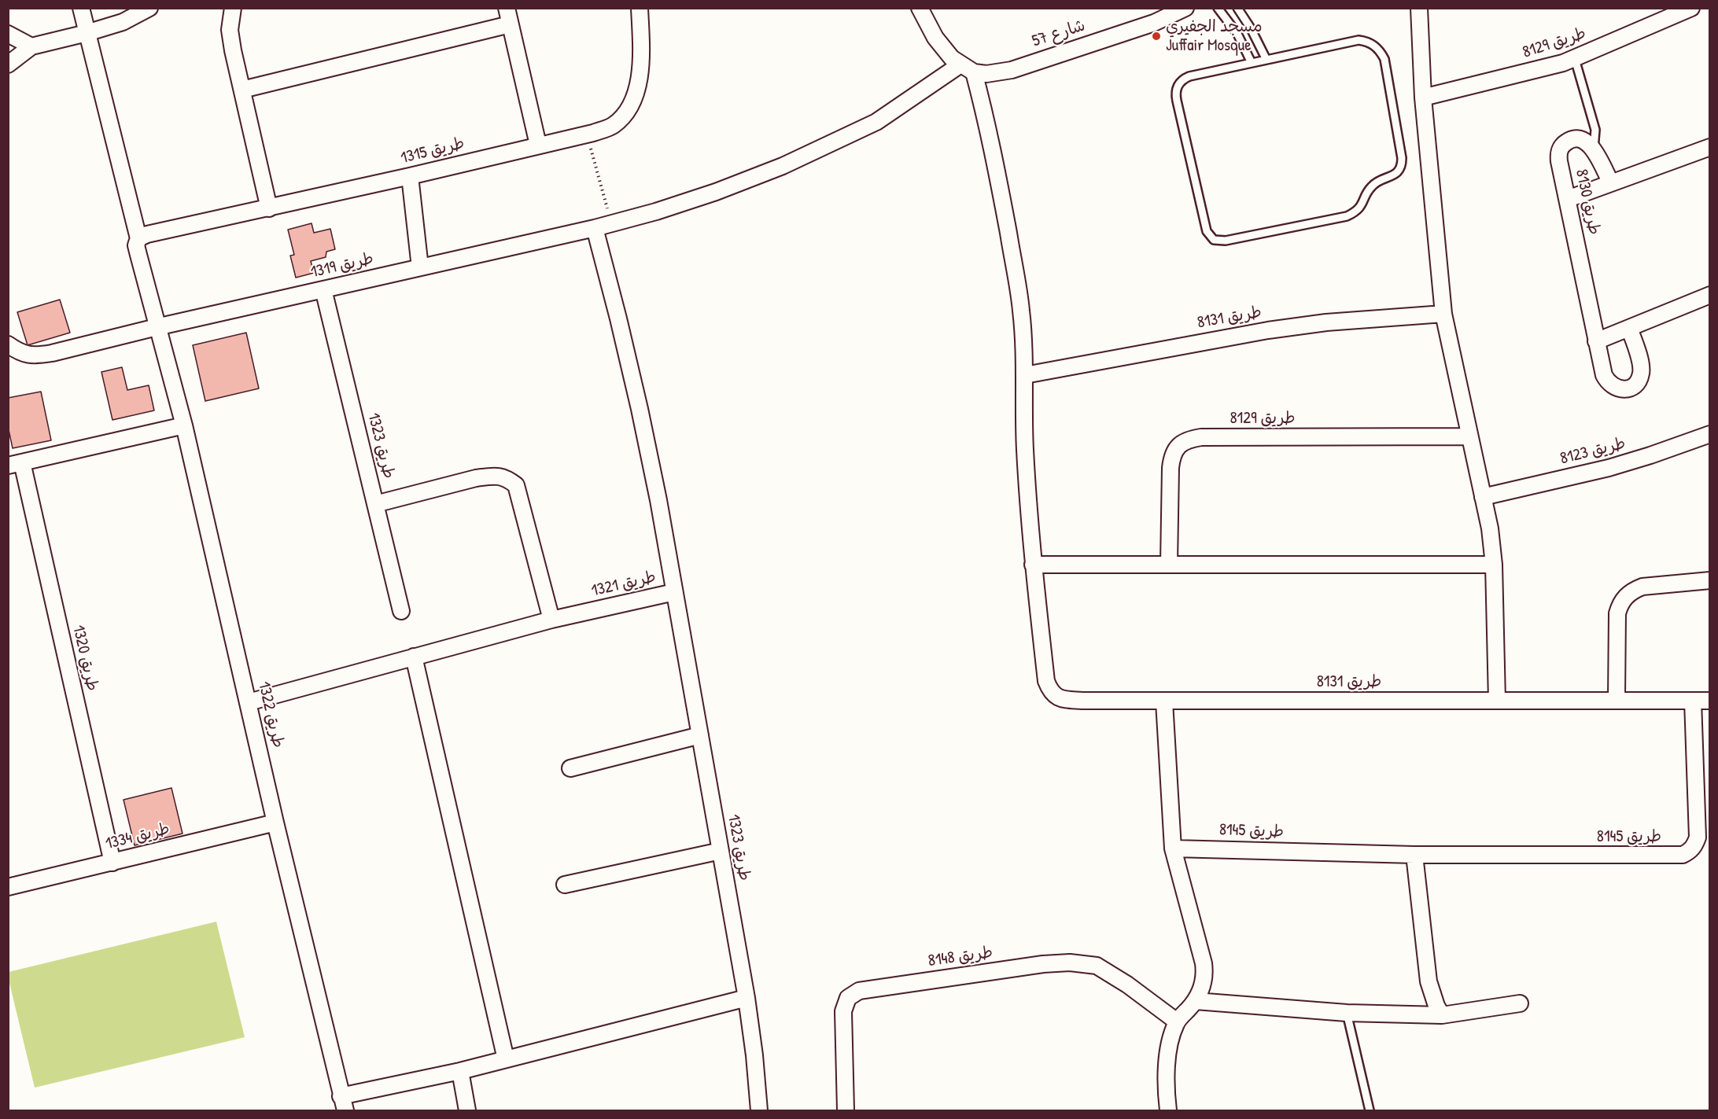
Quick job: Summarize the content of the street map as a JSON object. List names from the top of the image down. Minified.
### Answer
{"streets":{"street":["شارع 57","طريق 8129","طريق 1315","طريق 8130","طريق 1319","طريق 8131","طريق 1323","طريق 8123","طريق 1321","طريق 1320","طريق 1322","طريق 8145","طريق 1334","طريق 8148"]},"crossings":[["شارع 57","طريق 1319"],["طريق 1315","طريق 1322"],["طريق 1319","طريق 1323"],["طريق 1319","طريق 1321"],["طريق 1319","طريق 1322"],["طريق 8131","طريق 8145"],["طريق 1323","طريق 1321"],["طريق 1321","طريق 1322"],["طريق 1320","طريق 1322"],["طريق 1320","طريق 1334"],["طريق 1322","طريق 1334"]],"places":["مسجد الجفيري Juffair Mosque"]}
